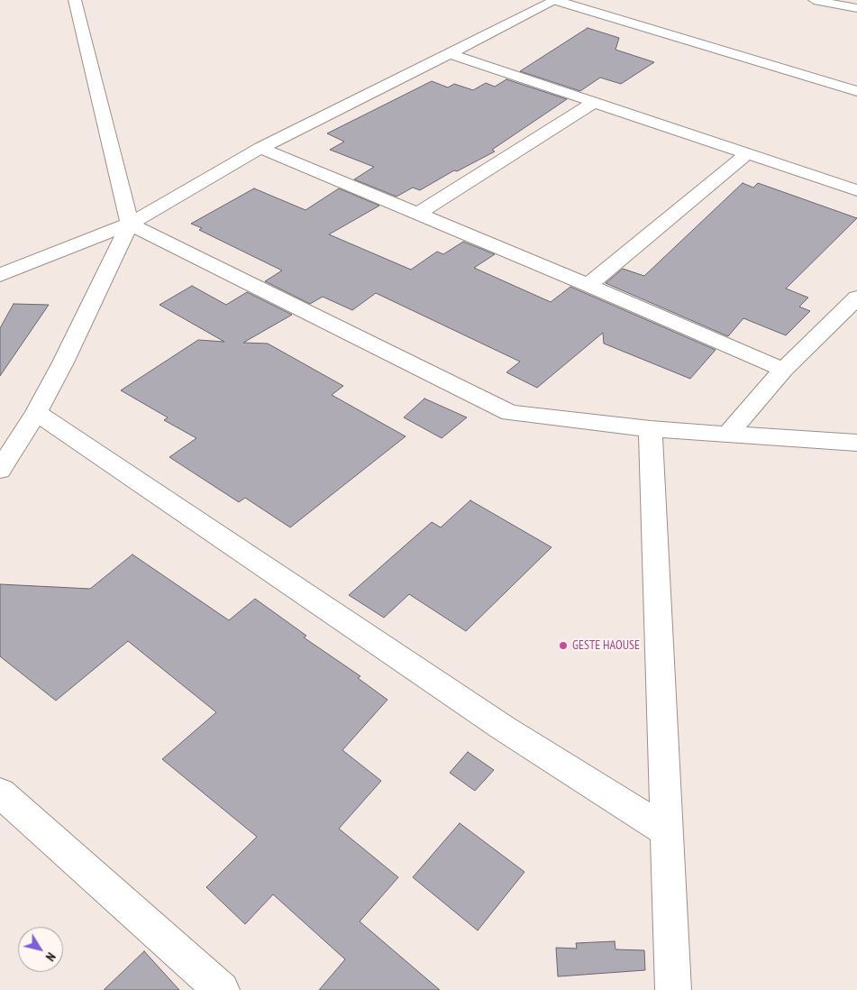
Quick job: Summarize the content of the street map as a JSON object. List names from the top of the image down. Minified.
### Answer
{"places":["GESTE HAOUSE"],"north":"bottom right"}
